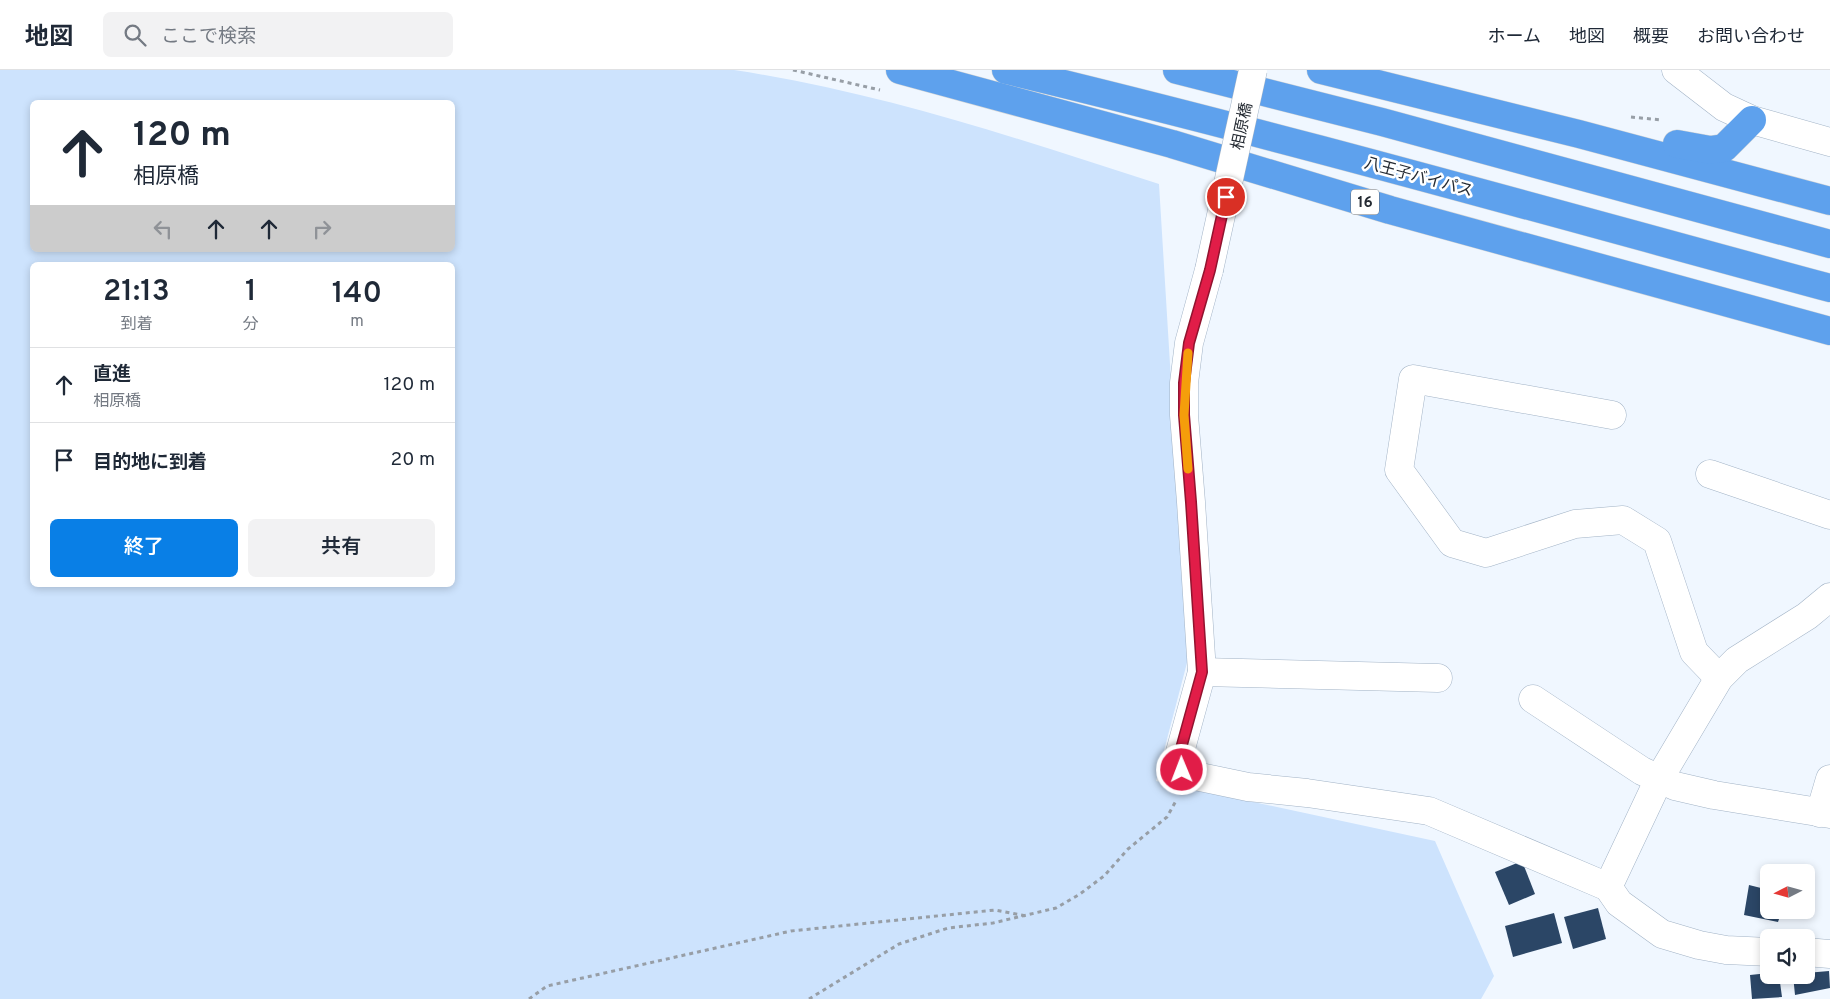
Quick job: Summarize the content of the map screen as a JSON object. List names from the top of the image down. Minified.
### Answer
{"streets":{"highway":["八王子バイパス","16"],"street":["相原橋"]},"north":"left","page":{"header":"地図","search":"ここで検索","nav":["ホーム","地図","概要","お問い合わせ"],"turn":["120 m","相原橋"],"eta":["21:13","到着","1","分","140","m"],"list":[{"name":"直進","note":"相原橋","value":"120 m"},{"name":"目的地に到着","value":"20 m"}],"buttons":["終了","共有"]}}
